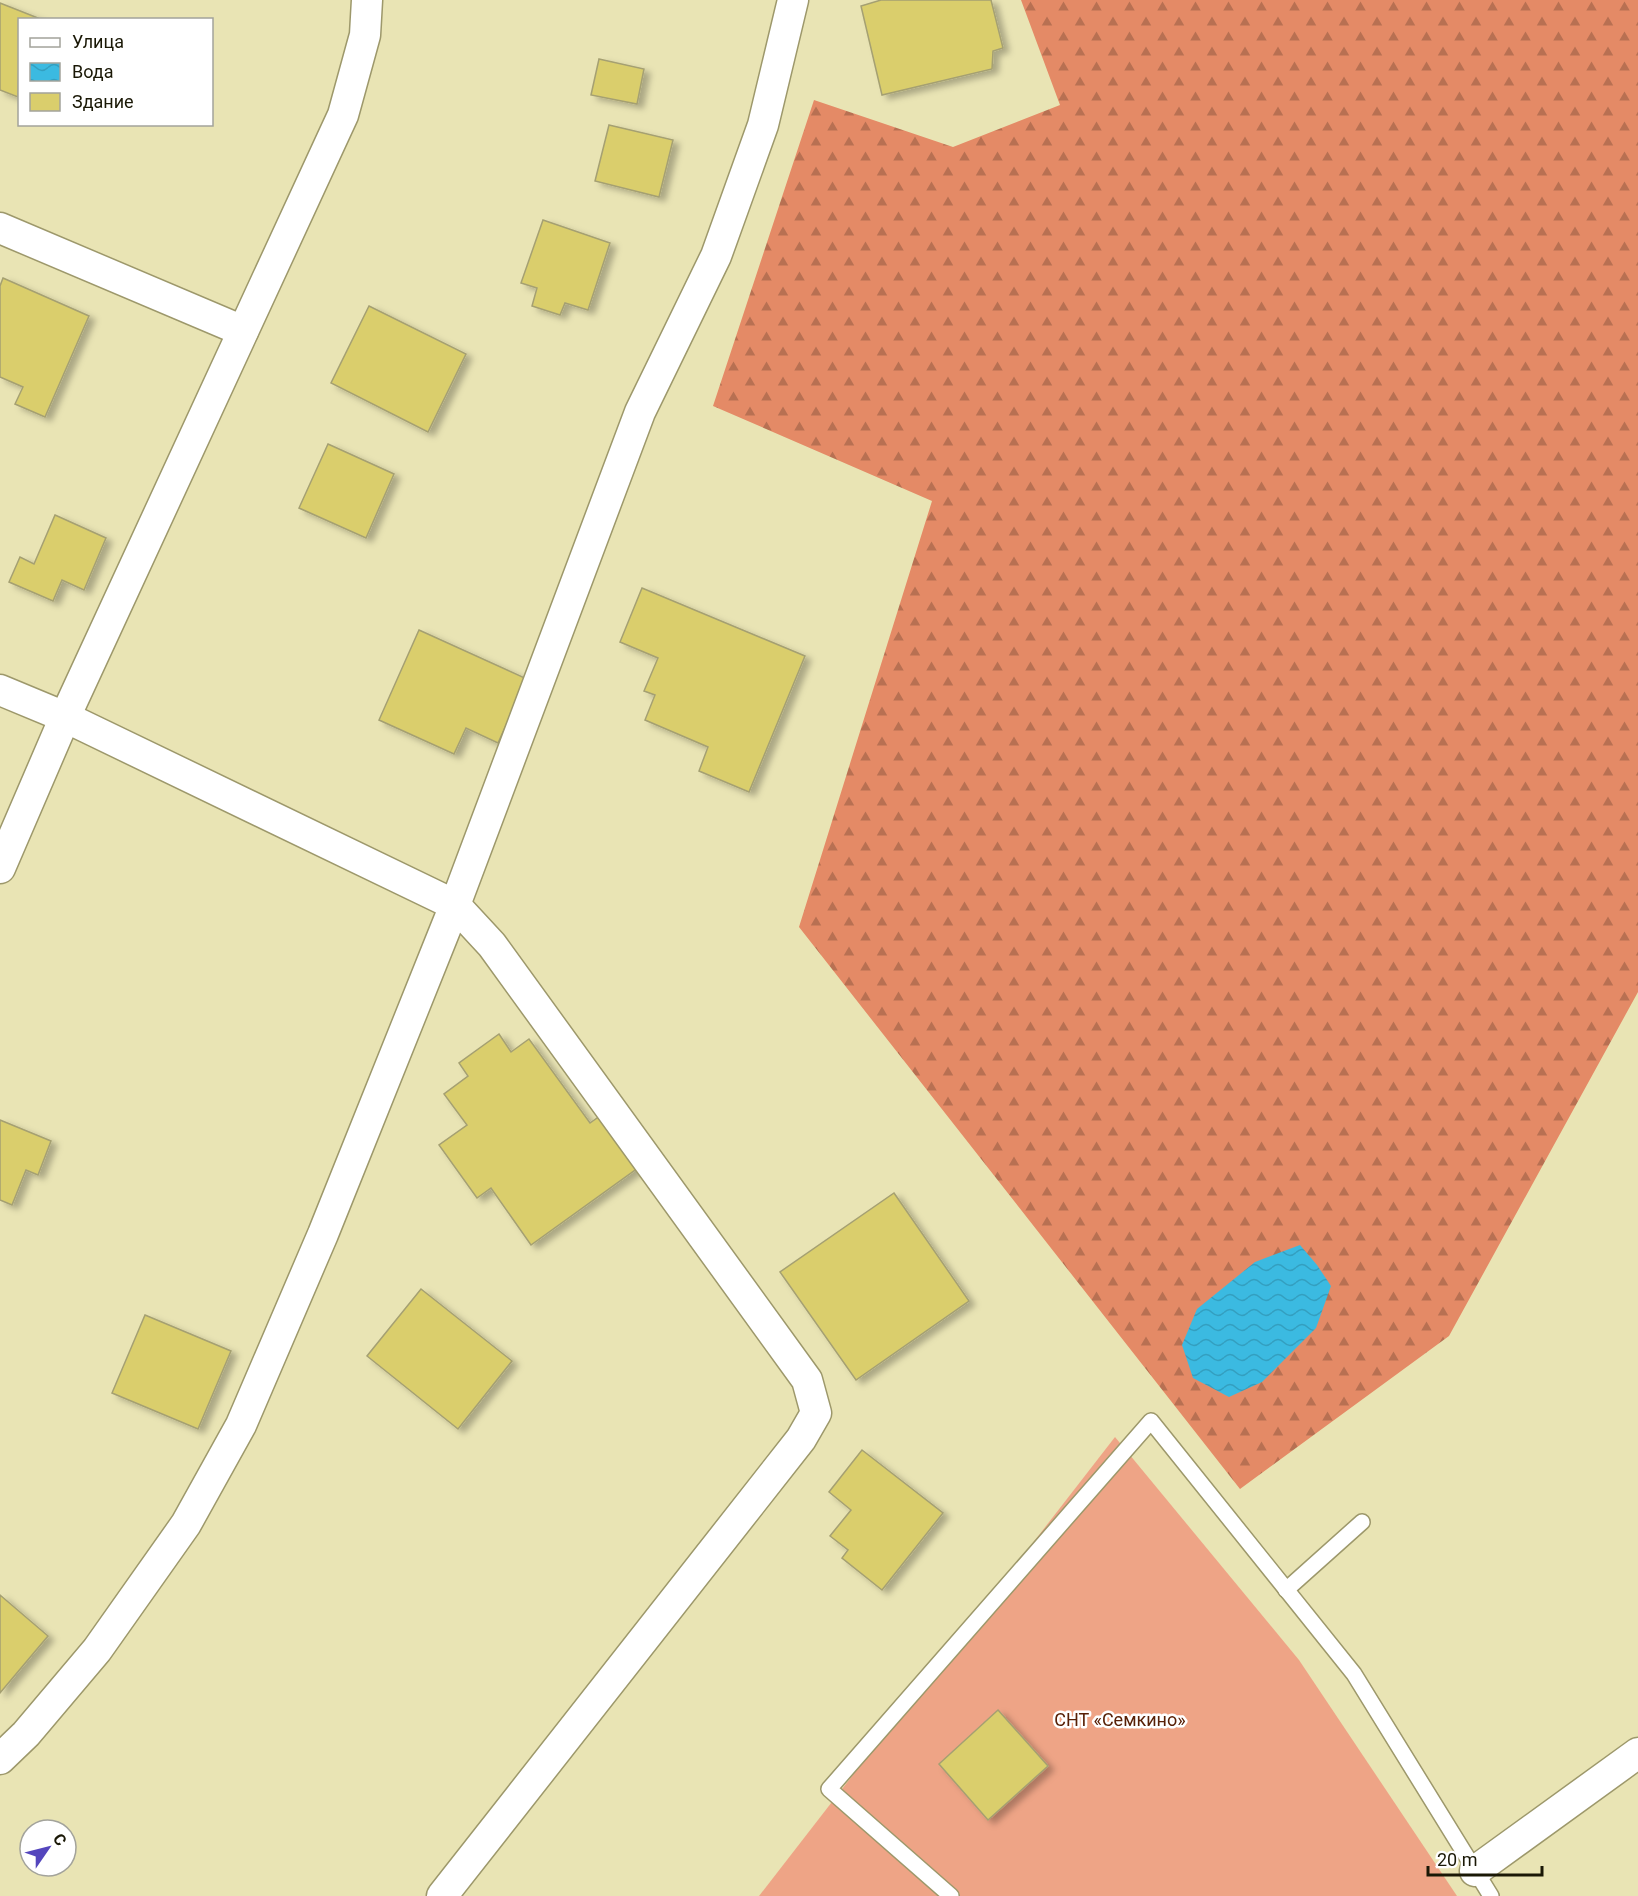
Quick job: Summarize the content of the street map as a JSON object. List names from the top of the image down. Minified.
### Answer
{"parks":["СНТ «Семкино»"],"legend":["Улица","Вода","Здание"],"scale_bar":"20 m","north":"top right"}
